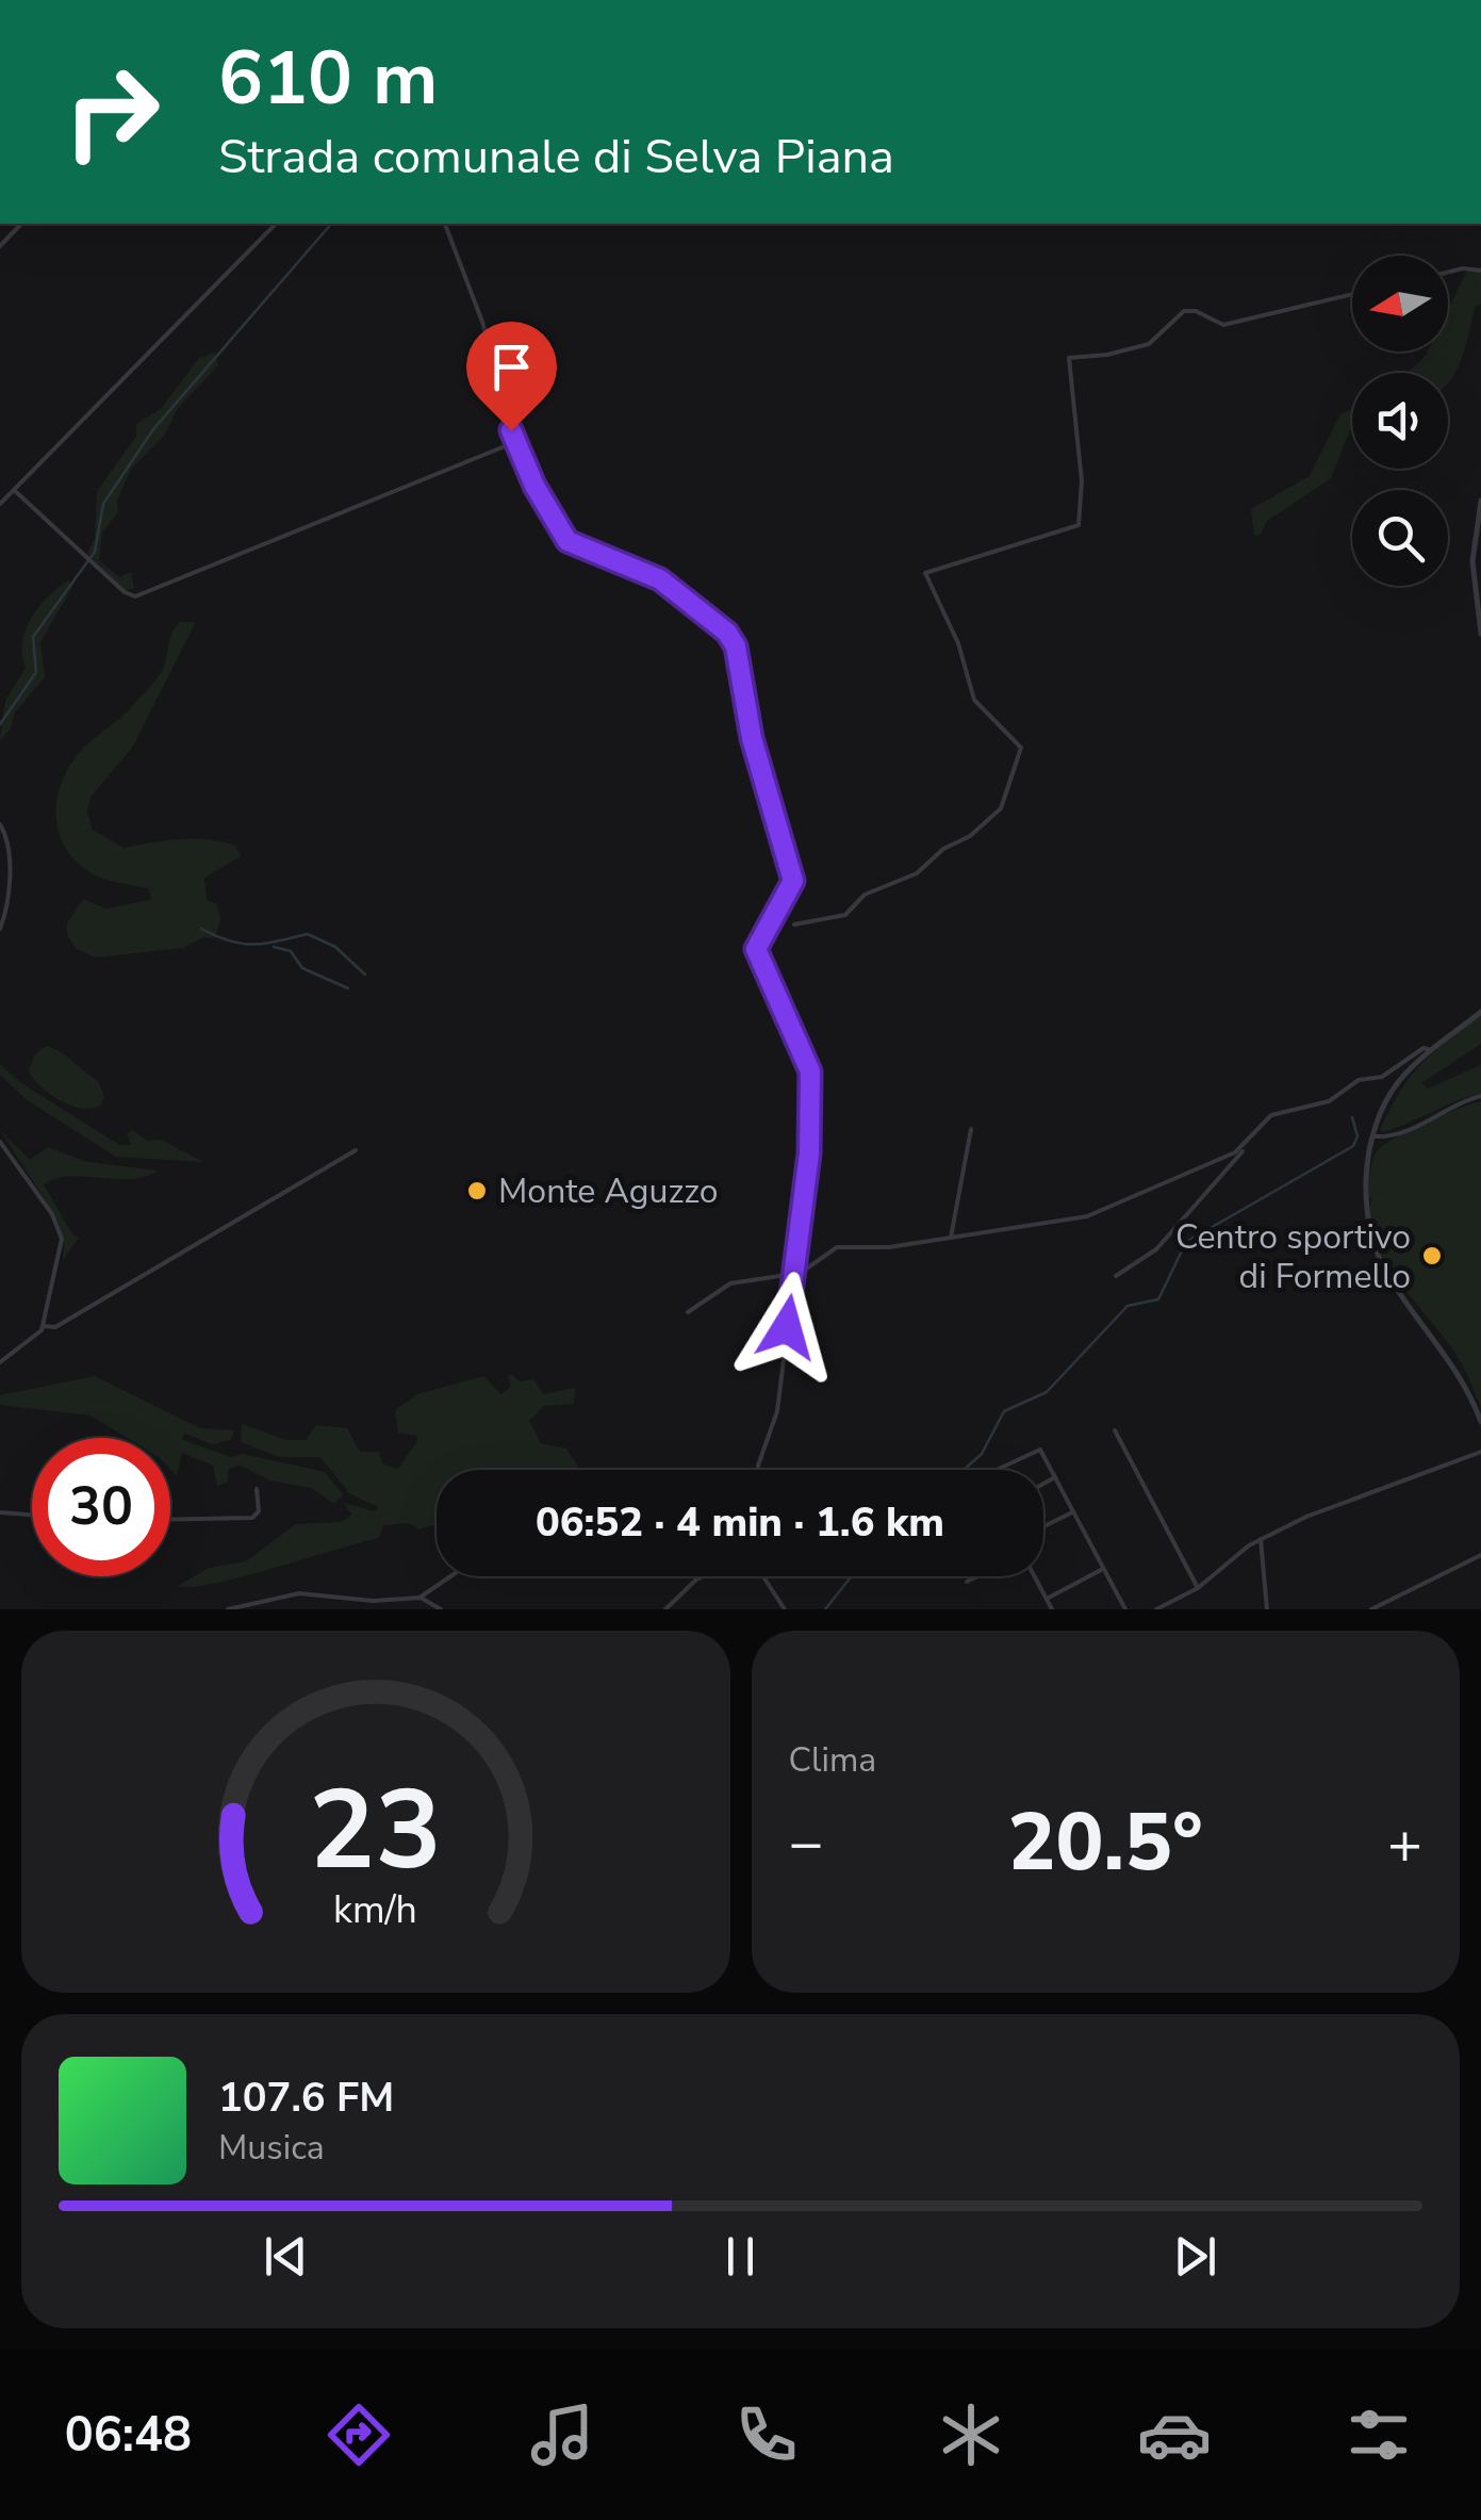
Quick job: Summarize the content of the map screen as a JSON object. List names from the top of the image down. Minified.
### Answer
{"places":["Monte Aguzzo","Centro sportivo di Formello"],"north":"left","page":{"turn":["610 m","Strada comunale di Selva Piana"],"limit":"30","trip":"06:52 · 4 min · 1.6 km","tile":"Clima","heat":["−","20.5°","+"],"song":["107.6 FM","Musica"],"tabs":"06:48","gauge":["23","km/h"]}}
